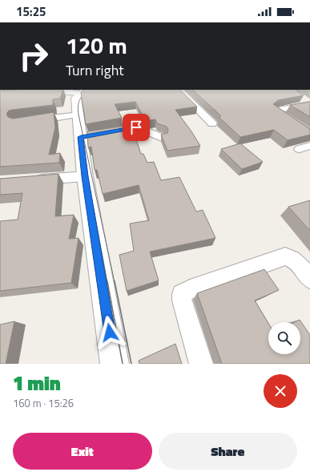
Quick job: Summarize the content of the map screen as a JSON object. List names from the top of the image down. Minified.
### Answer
{"page":{"status":"15:25","turn":["120 m","Turn right"],"heading":["1 min","160 m · 15:26"],"buttons":["Exit","Share"]}}
